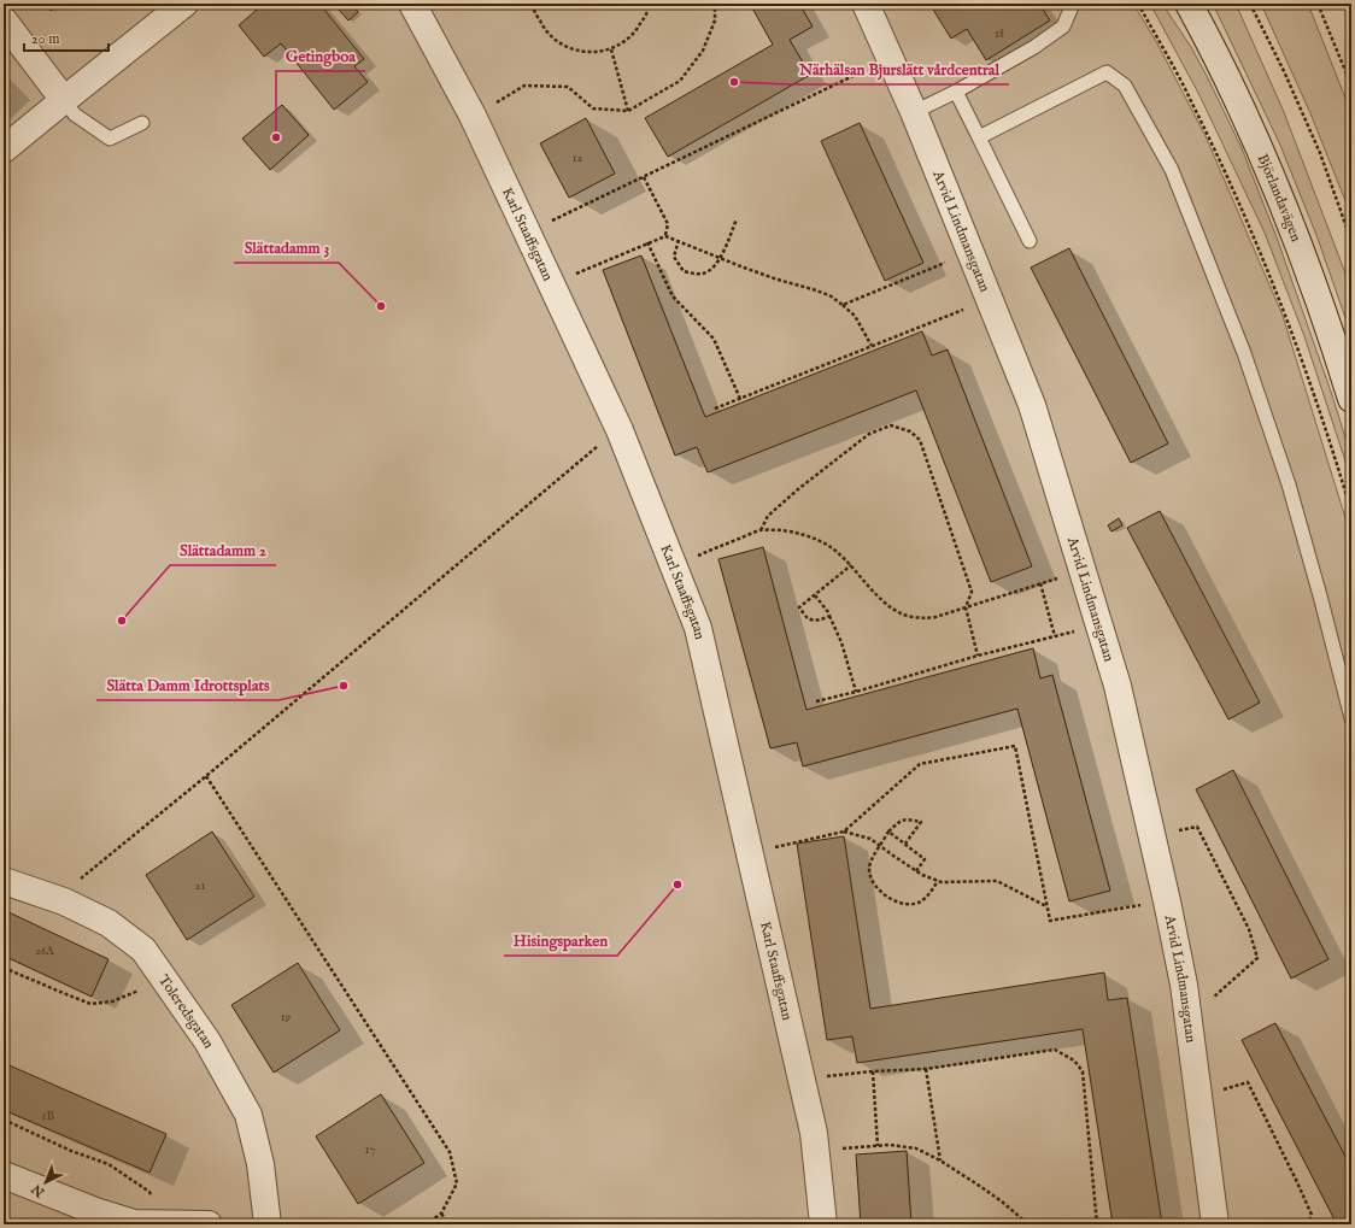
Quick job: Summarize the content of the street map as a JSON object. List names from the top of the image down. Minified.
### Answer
{"streets":{"street":["Björlandavägen","Arvid Lindmansgatan","Karl Staaffsgatan","Toleredsgatan"]},"places":["Närhälsan Bjurslätt vårdcentral","Getingboa","Slättadamm 3","Slättadamm 2","Slätta Damm Idrottsplats","Hisingsparken"],"house_numbers":["18","12","21","26A","19","1B","17"],"scale_bar":"20 m","north":"bottom left"}
